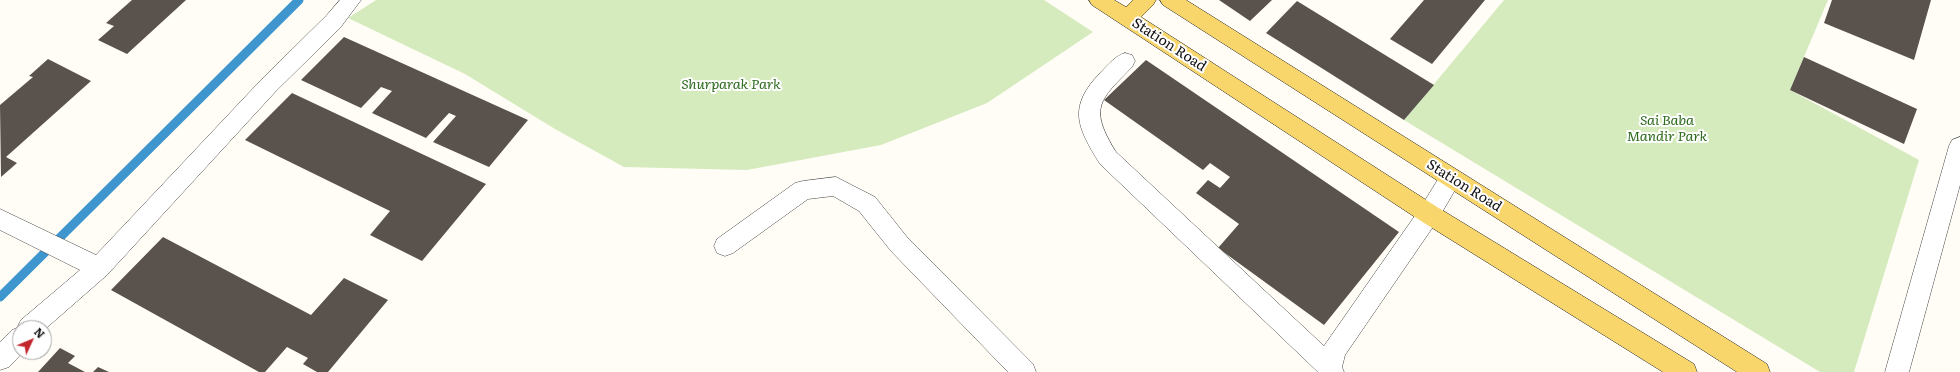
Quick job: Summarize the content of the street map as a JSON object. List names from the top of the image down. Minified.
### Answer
{"streets":{"main road":["Station Road"]},"parks":["Shurparak Park","Sai Baba Mandir Park"],"north":"top right"}
